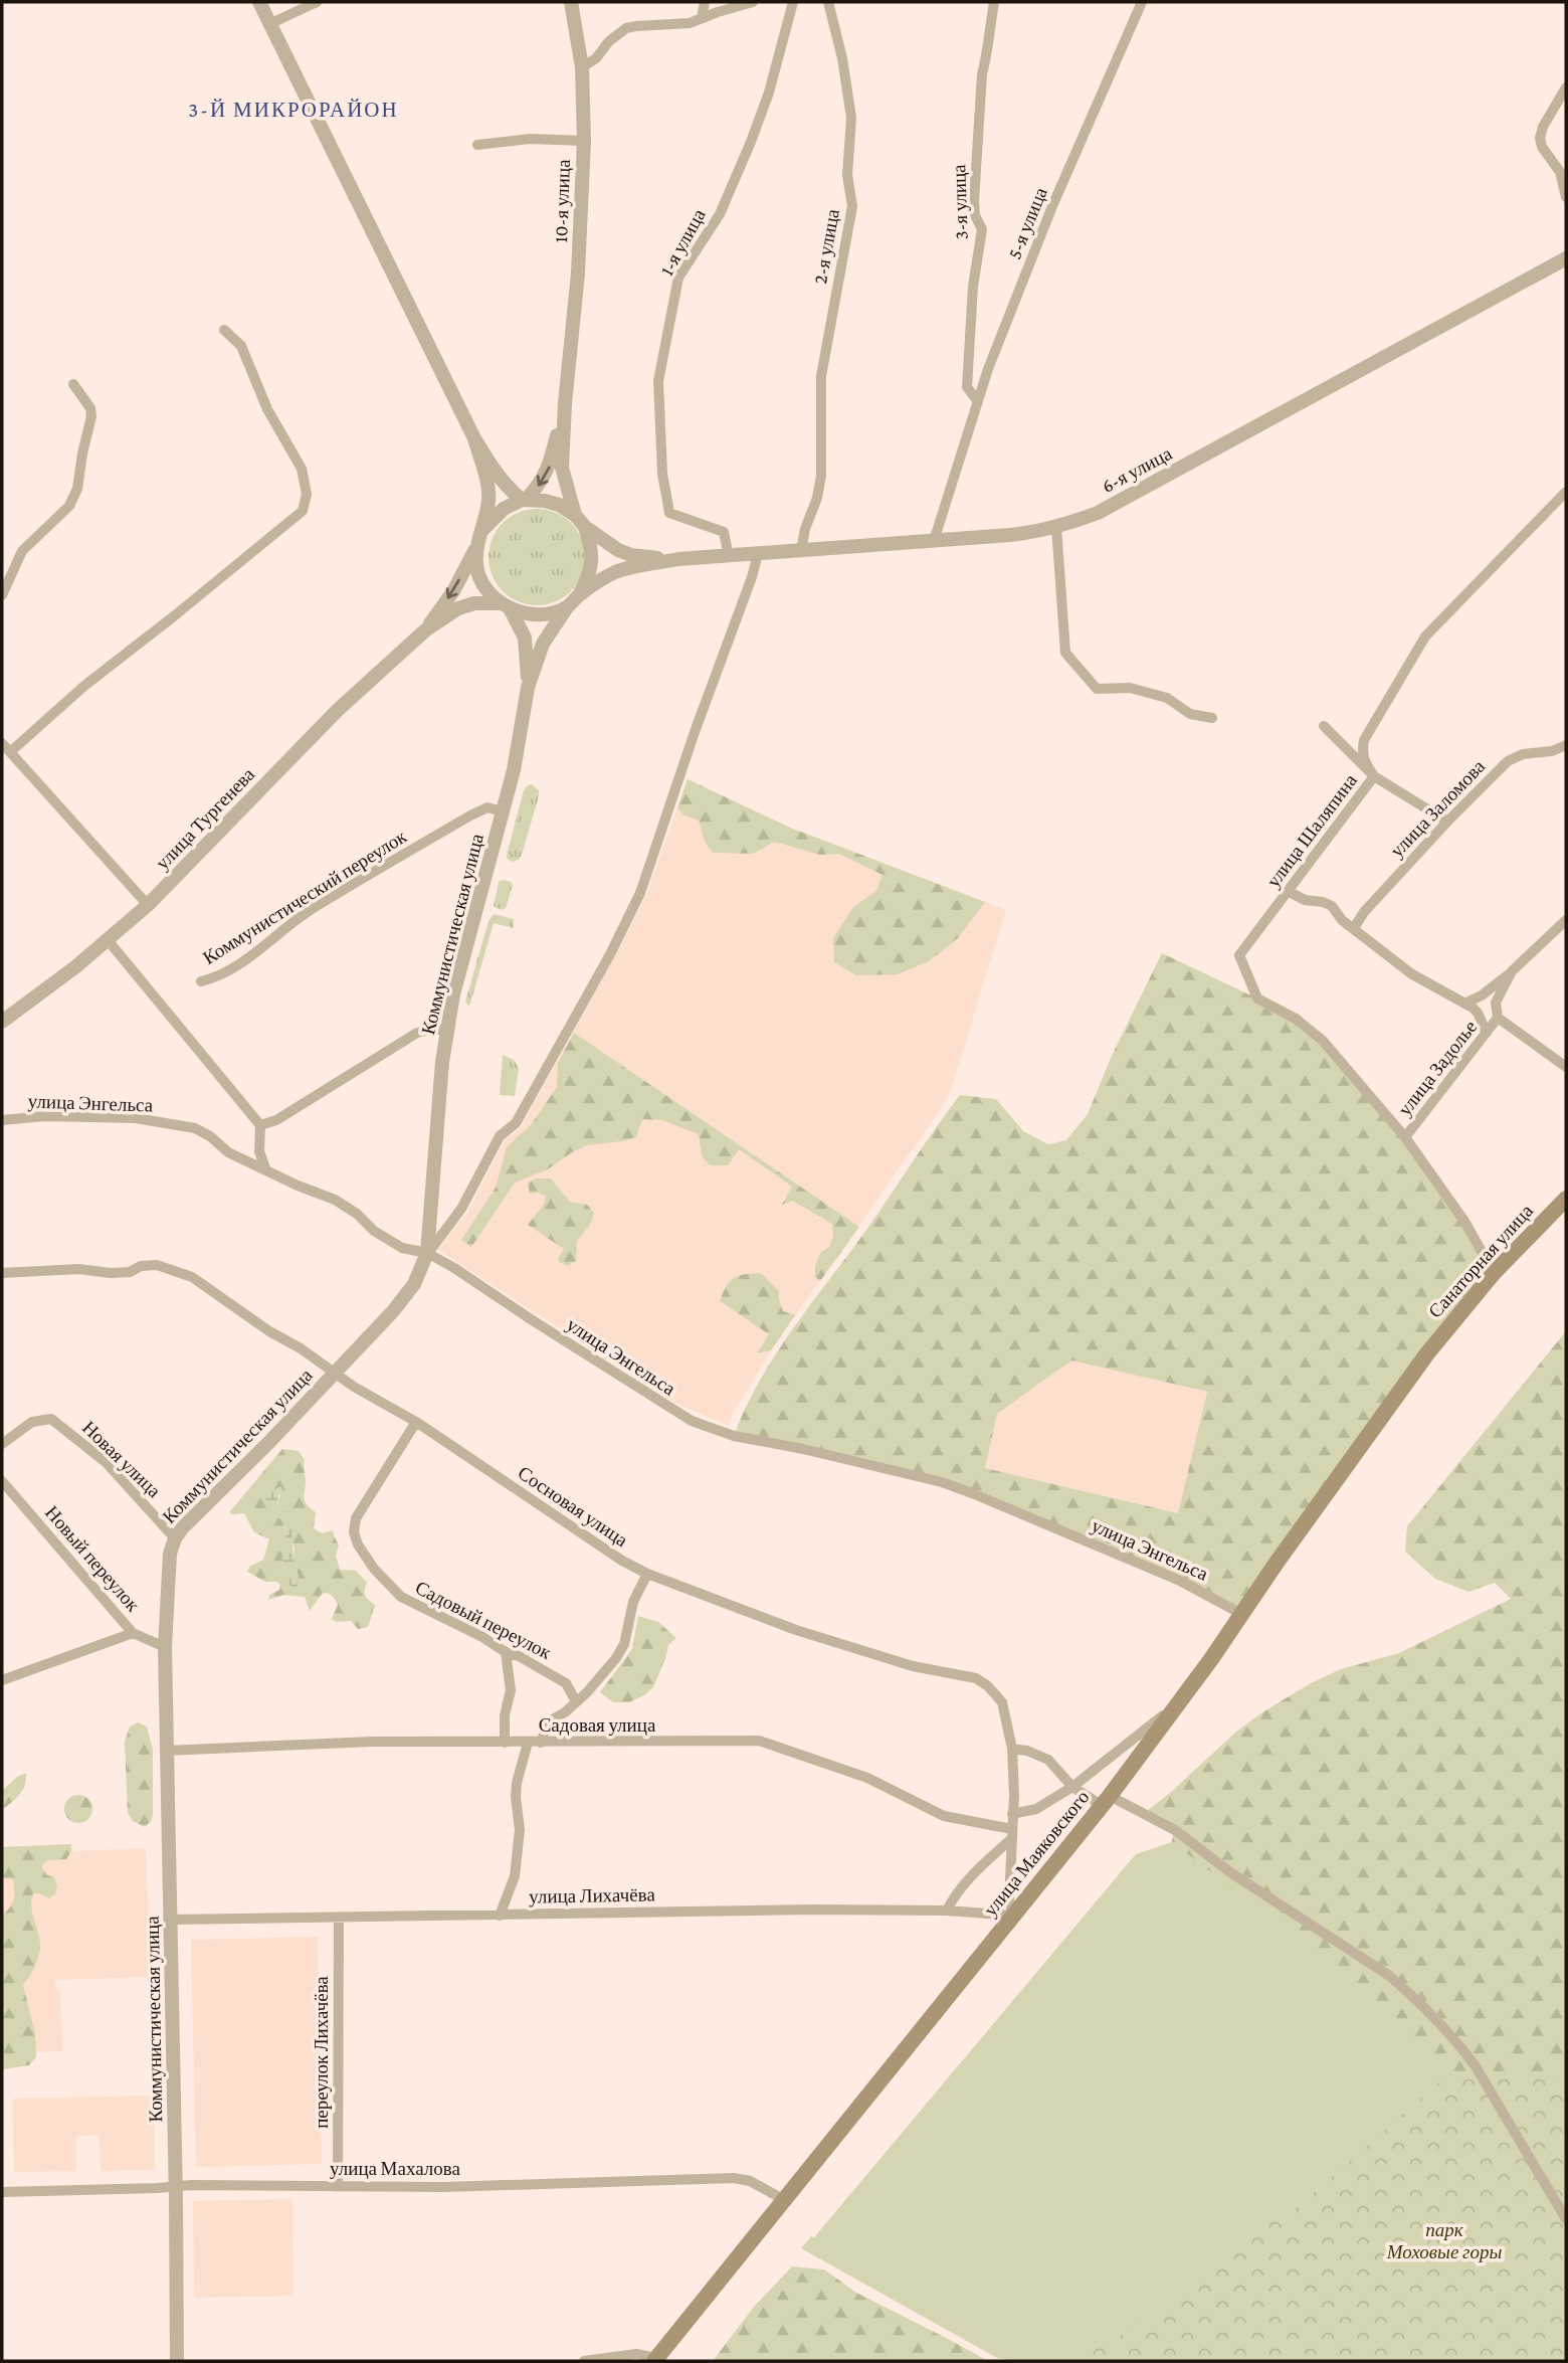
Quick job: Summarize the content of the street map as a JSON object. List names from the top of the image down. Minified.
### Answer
{"streets":{"main road":["Санаторная улица","улица Маяковского"],"street":["10-я улица","3-я улица","5-я улица","1-я улица","2-я улица","6-я улица","улица Заломова","улица Тургенева","улица Шаляпина","Коммунистический переулок","Коммунистическая улица","улица Задолье","улица Энгельса","Новая улица","Сосновая улица","Новый переулок","Садовый переулок","Садовая улица","улица Лихачёва","переулок Лихачёва","улица Махалова"]},"crossings":[["10-я улица","улица Тургенева"],["10-я улица","Коммунистическая улица"],["3-я улица","5-я улица"],["5-я улица","6-я улица"],["1-я улица","6-я улица"],["2-я улица","6-я улица"],["улица Тургенева","Коммунистическая улица"],["улица Шаляпина","улица Задолье"],["Коммунистический переулок","Коммунистическая улица"],["Коммунистическая улица","улица Энгельса"],["Коммунистическая улица","Новая улица"],["Коммунистическая улица","Сосновая улица"],["Коммунистическая улица","Новый переулок"],["Коммунистическая улица","Садовая улица"],["Коммунистическая улица","улица Лихачёва"],["Коммунистическая улица","улица Махалова"],["улица Энгельса","улица Маяковского"],["Санаторная улица","улица Маяковского"],["Сосновая улица","Садовый переулок"],["Сосновая улица","Садовая улица"],["Сосновая улица","улица Маяковского"],["Сосновая улица","улица Лихачёва"],["улица Маяковского","улица Лихачёва"],["улица Маяковского","улица Махалова"],["улица Лихачёва","переулок Лихачёва"],["переулок Лихачёва","улица Махалова"]],"districts":["3-Й МИКРОРАЙОН"],"parks":["парк Моховые горы"]}
